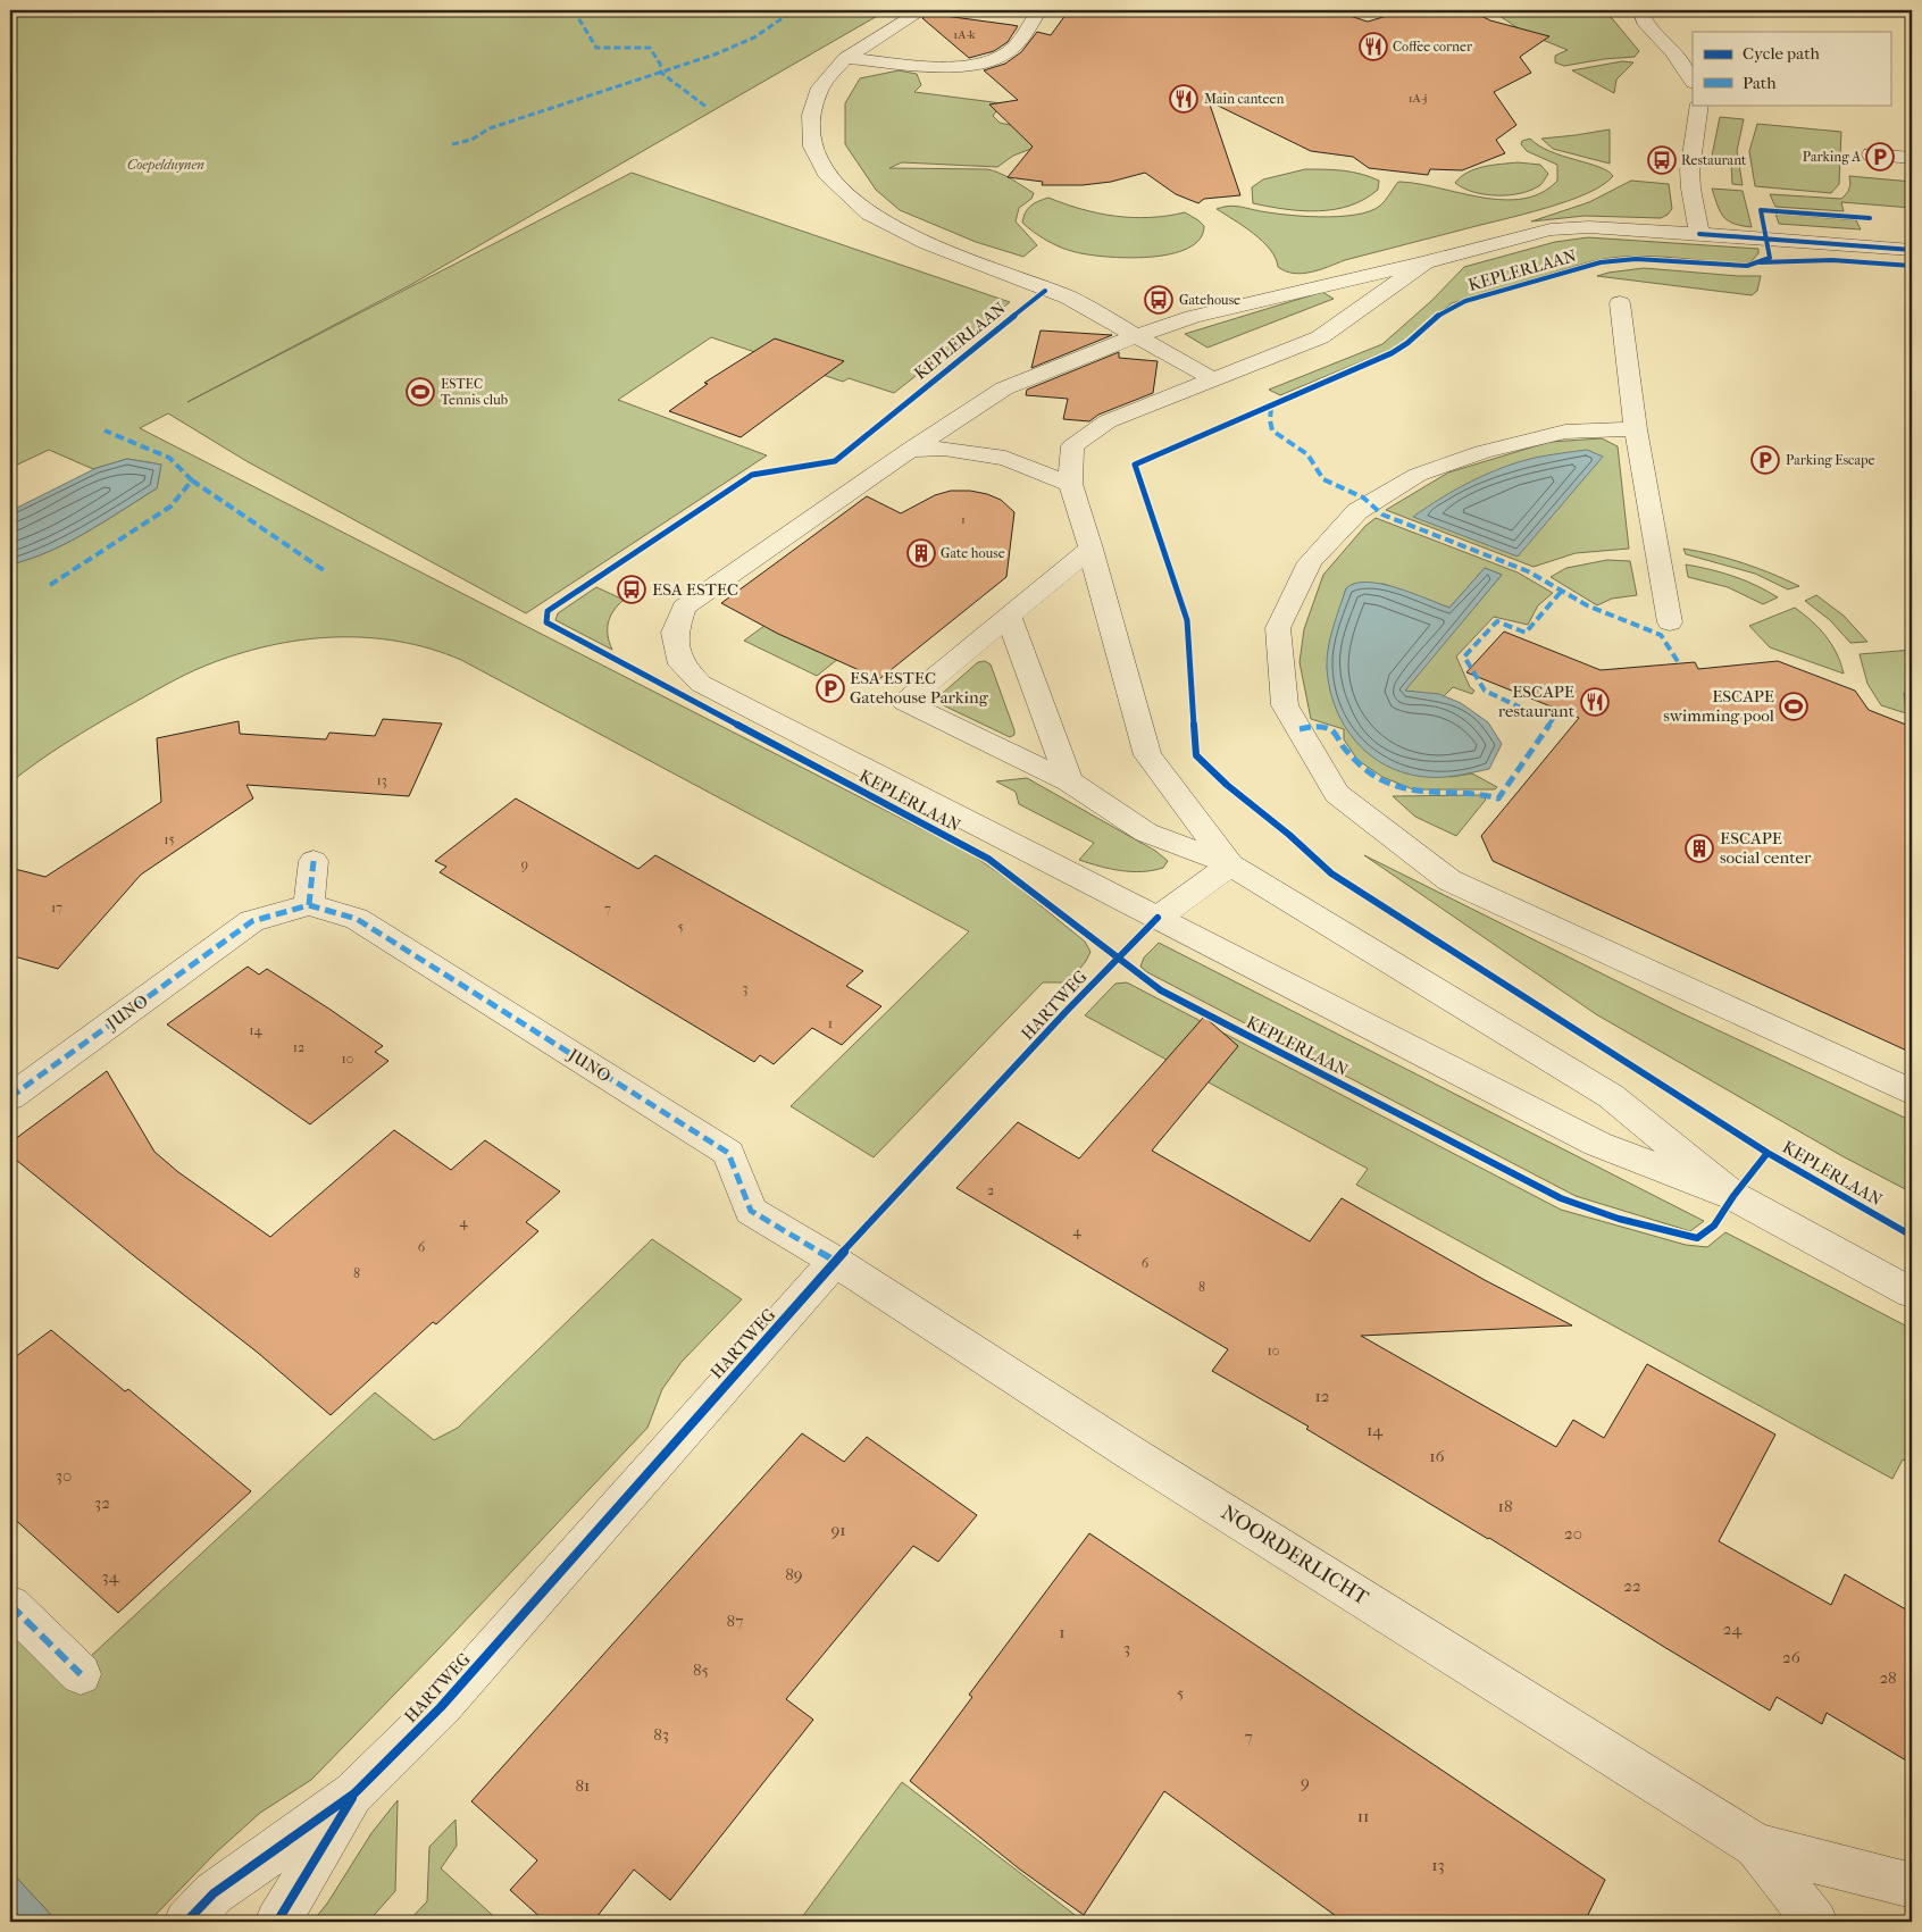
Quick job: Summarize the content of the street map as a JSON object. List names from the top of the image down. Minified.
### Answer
{"streets":{"street":["KEPLERLAAN","HARTWEG","JUNO","NOORDERLICHT"]},"crossings":[["HARTWEG","JUNO"],["HARTWEG","NOORDERLICHT"],["JUNO","NOORDERLICHT"]],"parks":["Coepelduynen"],"places":{"restaurant":["Coffee corner","Main canteen","ESCAPE restaurant"],"parking":["Parking A","Parking Escape","ESA ESTEC Gatehouse Parking"],"bus stop":["Restaurant","Gatehouse","ESA ESTEC"],"sports":["ESTEC Tennis club","ESCAPE swimming pool"],"building":["Gate house","ESCAPE social center"]},"house_numbers":["1A-k","1A-j","1","13","15","9","17","7","5","3","1","14","12","10","2","4","4","6","6","8","8","10","12","14","16","30","32","18","91","20","89","34","22","87","24","1","3","26","85","28","5","83","7","9","81","11","13"],"legend":["Cycle path","Path"]}
